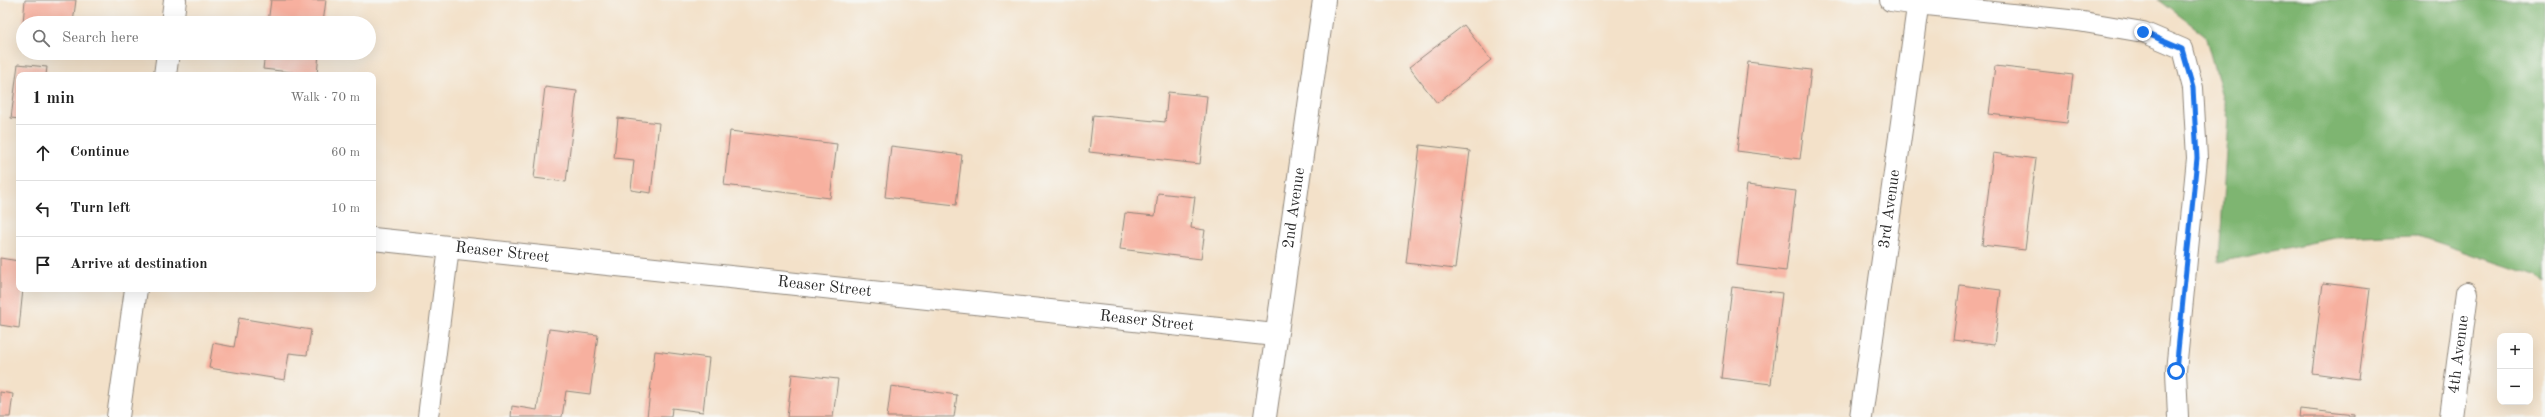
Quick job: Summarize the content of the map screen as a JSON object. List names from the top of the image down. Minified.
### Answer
{"streets":{"street":["2nd Avenue","3rd Avenue","Reaser Street","4th Avenue"]},"crossings":[["2nd Avenue","Reaser Street"]],"page":{"search":"Search here","heading":["1 min","Walk · 70 m"],"list":[["Continue","60 m"],["Turn left","10 m"],"Arrive at destination"],"map_buttons":["+","−"]}}
